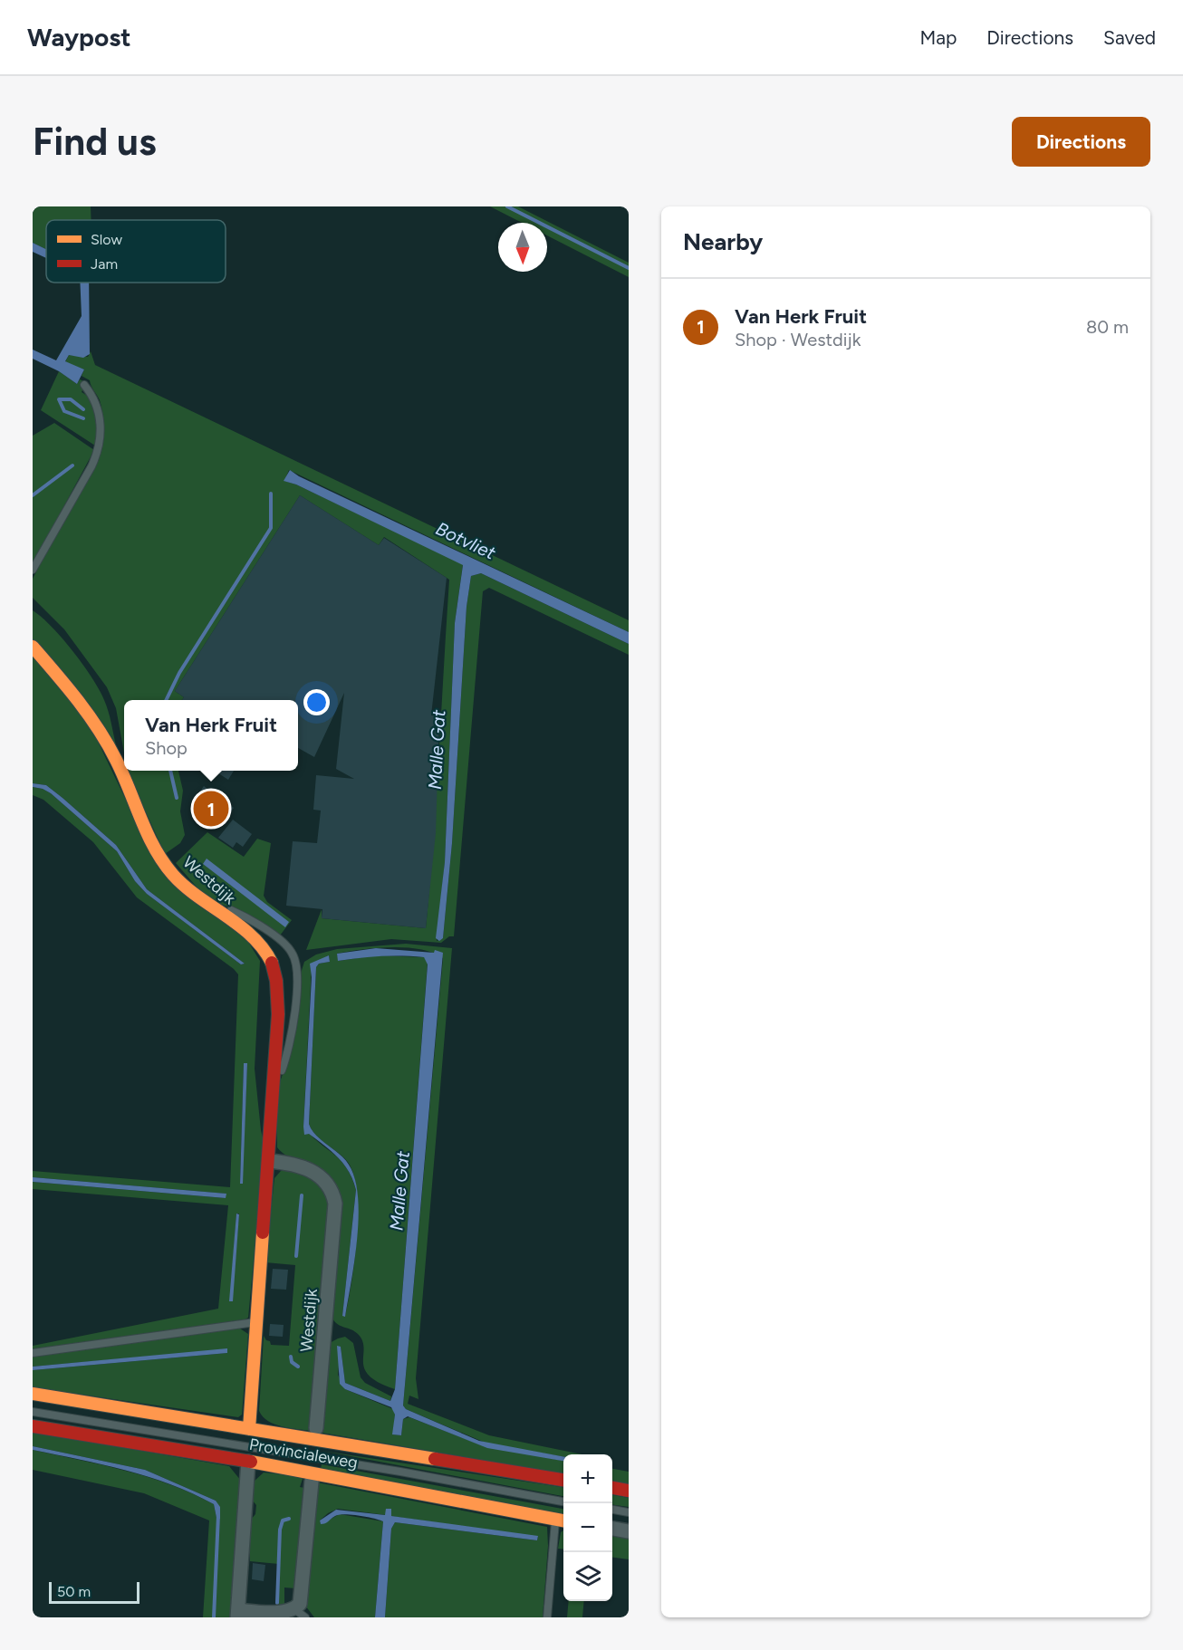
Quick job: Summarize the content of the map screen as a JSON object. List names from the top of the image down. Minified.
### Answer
{"streets":{"street":["Westdijk","Provincialeweg"]},"crossings":[["Westdijk","Provincialeweg"]],"water":["Botvliet","Malle Gat"],"legend":["Slow","Jam"],"scale_bar":"50 m","north":"bottom","page":{"header":"Waypost","nav":["Map","Directions","Saved"],"buttons":"Directions","title":"Find us","heading":"Nearby","list":[{"mark":"1","name":"Van Herk Fruit","note":"Shop · Westdijk","value":"80 m"}],"popup":["Van Herk Fruit","Shop"],"pins":"1","map_buttons":["+","−"],"scale":"50 m"}}
